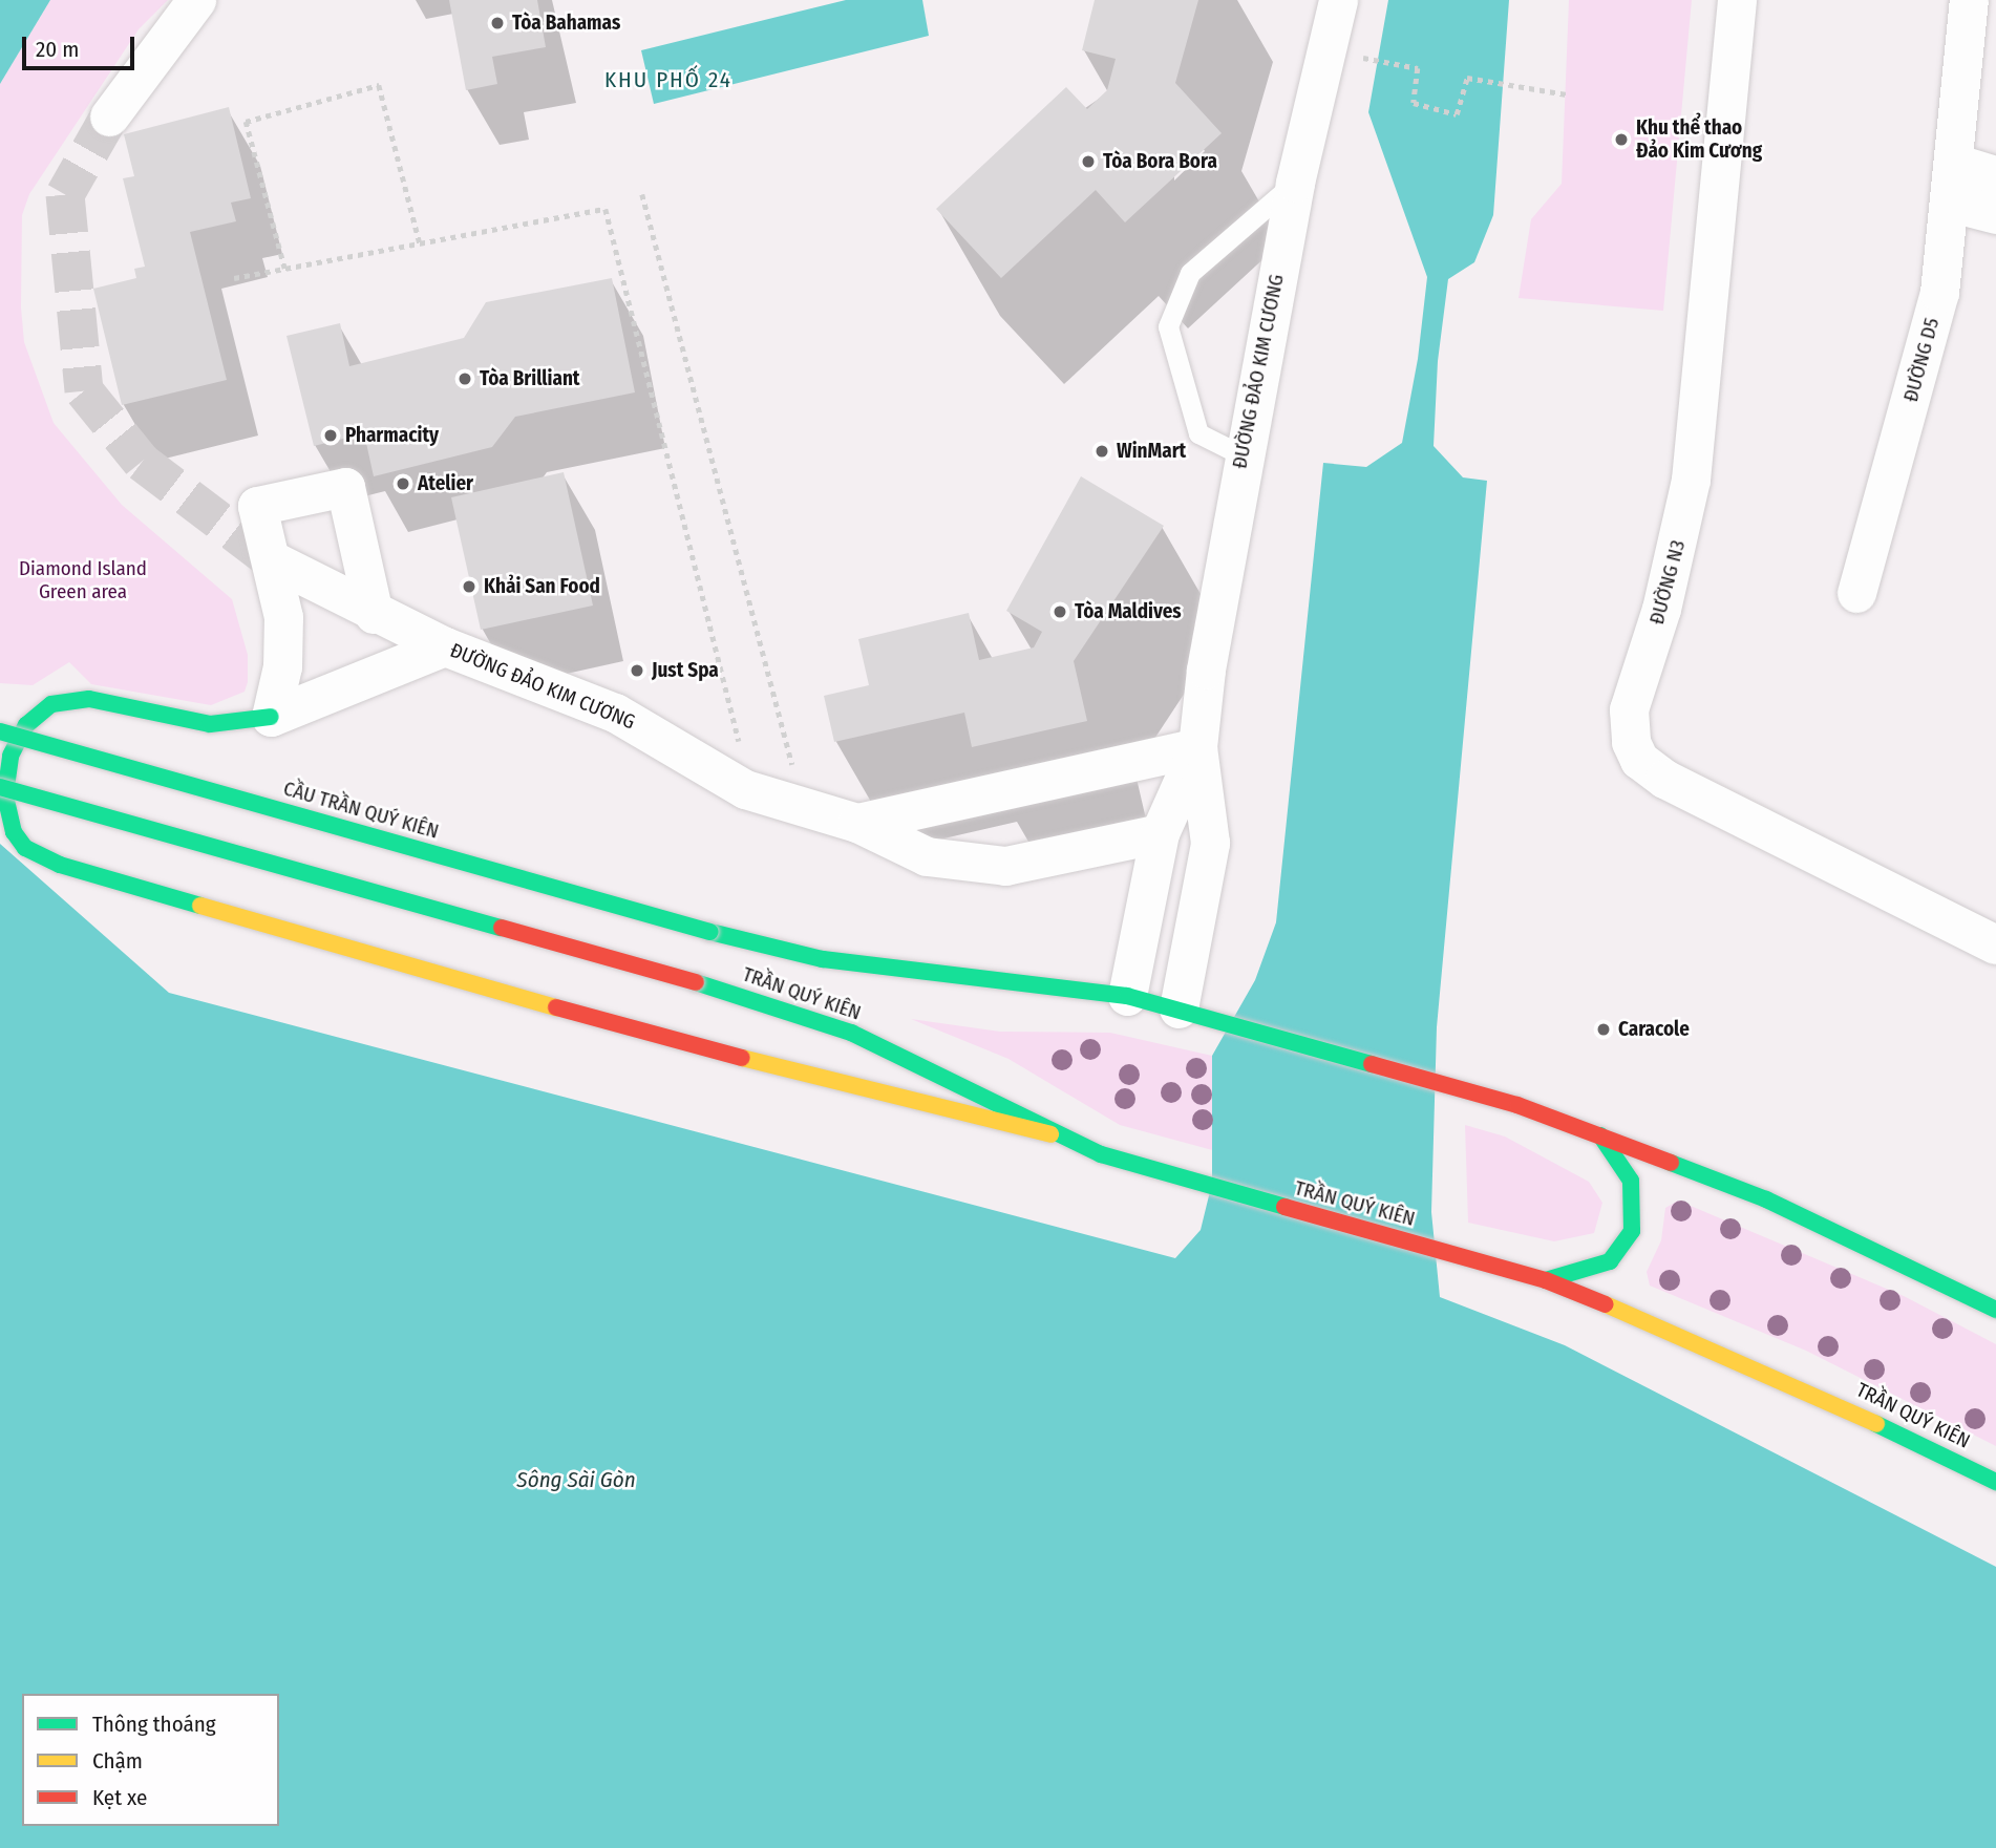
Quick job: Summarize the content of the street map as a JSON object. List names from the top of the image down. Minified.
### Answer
{"streets":{"street":["ĐƯỜNG D5","ĐƯỜNG ĐẢO KIM CƯƠNG","ĐƯỜNG N3","CẦU TRẦN QUÝ KIÊN","TRẦN QUÝ KIÊN"]},"crossings":[["ĐƯỜNG ĐẢO KIM CƯƠNG","TRẦN QUÝ KIÊN"],["CẦU TRẦN QUÝ KIÊN","TRẦN QUÝ KIÊN"]],"districts":["KHU PHỐ 24"],"water":["Sông Sài Gòn"],"parks":["Diamond Island Green area"],"places":["Tòa Bahamas","Khu thể thao Đảo Kim Cương","Tòa Bora Bora","Tòa Brilliant","Pharmacity","WinMart","Atelier","Khải San Food","Tòa Maldives","Just Spa","Caracole"],"legend":["Thông thoáng","Chậm","Kẹt xe"],"scale_bar":"20 m"}
